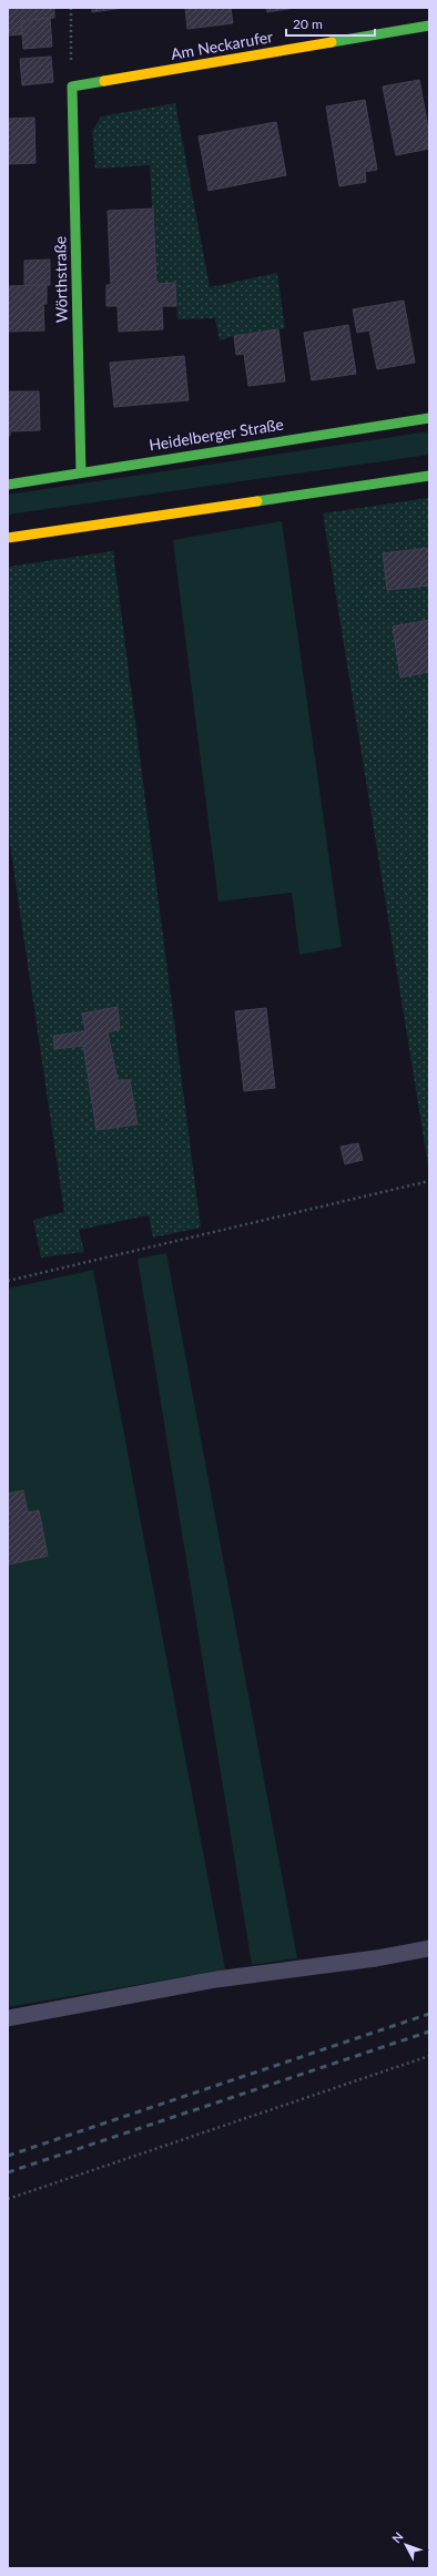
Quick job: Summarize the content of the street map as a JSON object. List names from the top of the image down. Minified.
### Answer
{"streets":{"street":["Am Neckarufer","Wörthstraße","Heidelberger Straße"]},"crossings":[["Am Neckarufer","Wörthstraße"],["Wörthstraße","Heidelberger Straße"]],"scale_bar":"20 m","north":"top left"}
